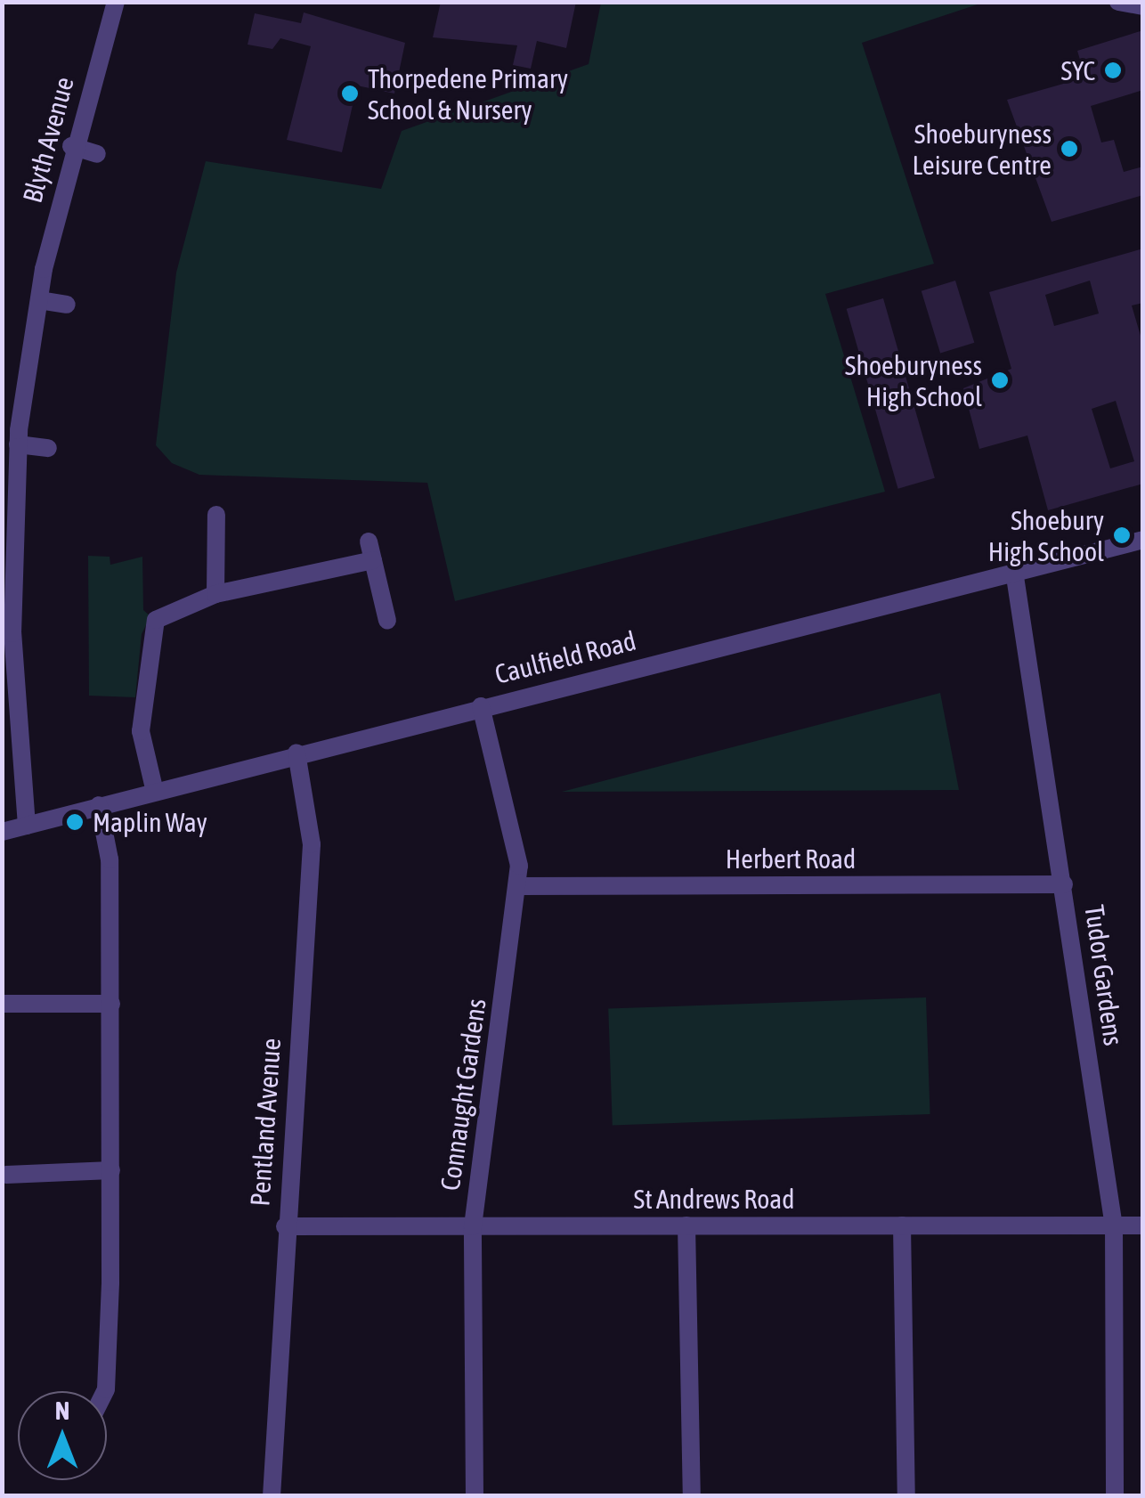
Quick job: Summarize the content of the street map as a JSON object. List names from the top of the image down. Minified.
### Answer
{"streets":{"street":["Blyth Avenue","Caulfield Road","Herbert Road","Tudor Gardens","Connaught Gardens","Pentland Avenue","St Andrews Road"]},"crossings":[["Blyth Avenue","Caulfield Road"],["Caulfield Road","Tudor Gardens"],["Caulfield Road","Connaught Gardens"],["Caulfield Road","Pentland Avenue"],["Herbert Road","Tudor Gardens"],["Herbert Road","Connaught Gardens"],["Tudor Gardens","St Andrews Road"],["Connaught Gardens","St Andrews Road"],["Pentland Avenue","St Andrews Road"]],"places":["SYC","Thorpedene Primary School & Nursery","Shoeburyness Leisure Centre","Shoeburyness High School","Shoebury High School","Maplin Way"],"north":"top"}
